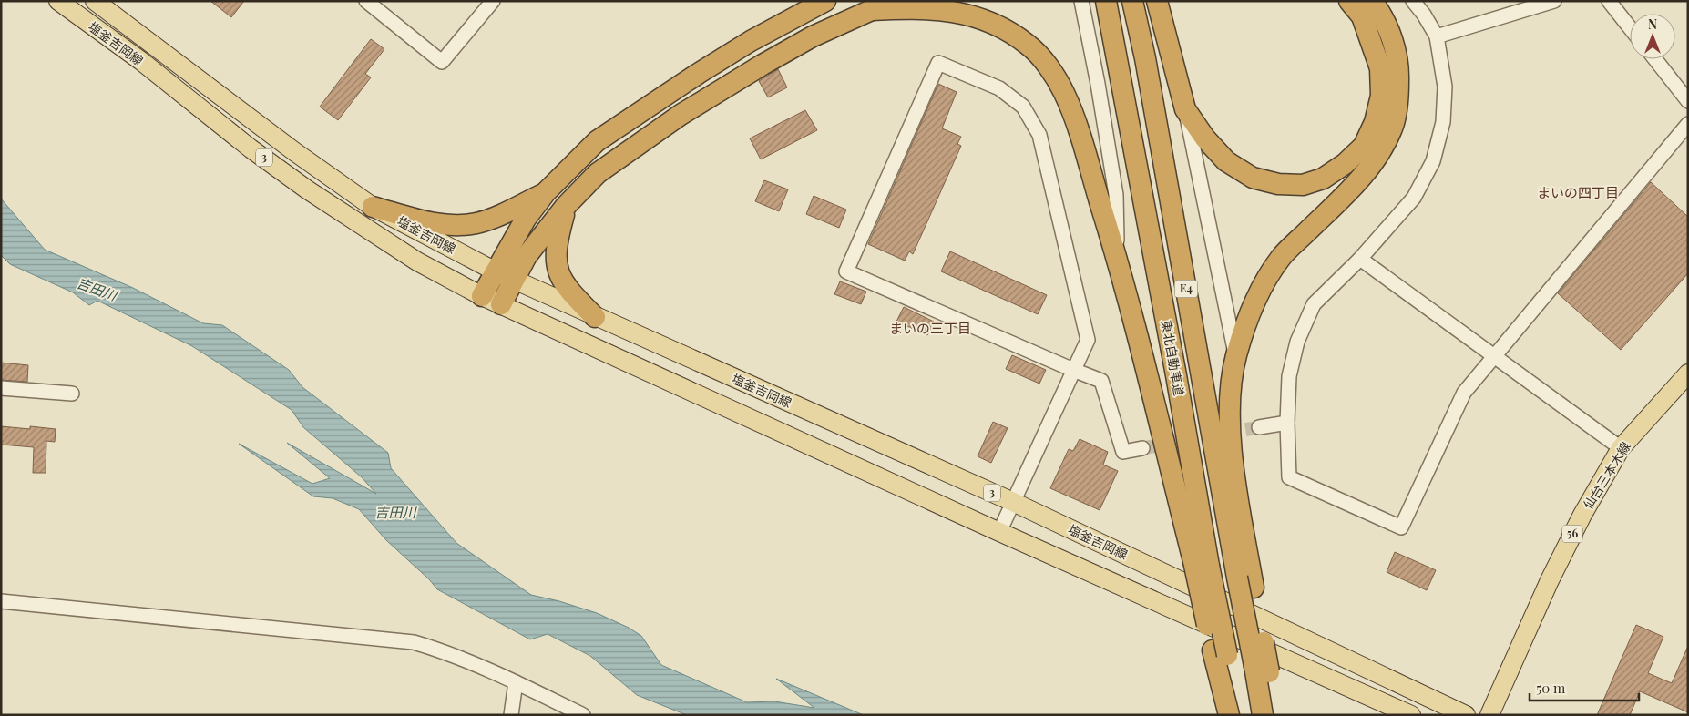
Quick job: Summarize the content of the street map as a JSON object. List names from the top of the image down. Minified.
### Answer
{"streets":{"highway":["E4","東北自動車道"],"main road":["塩釜吉岡線","3","仙台三本木線","56"]},"districts":["まいの四丁目","まいの三丁目"],"water":["吉田川"],"scale_bar":"50 m","north":"top"}
